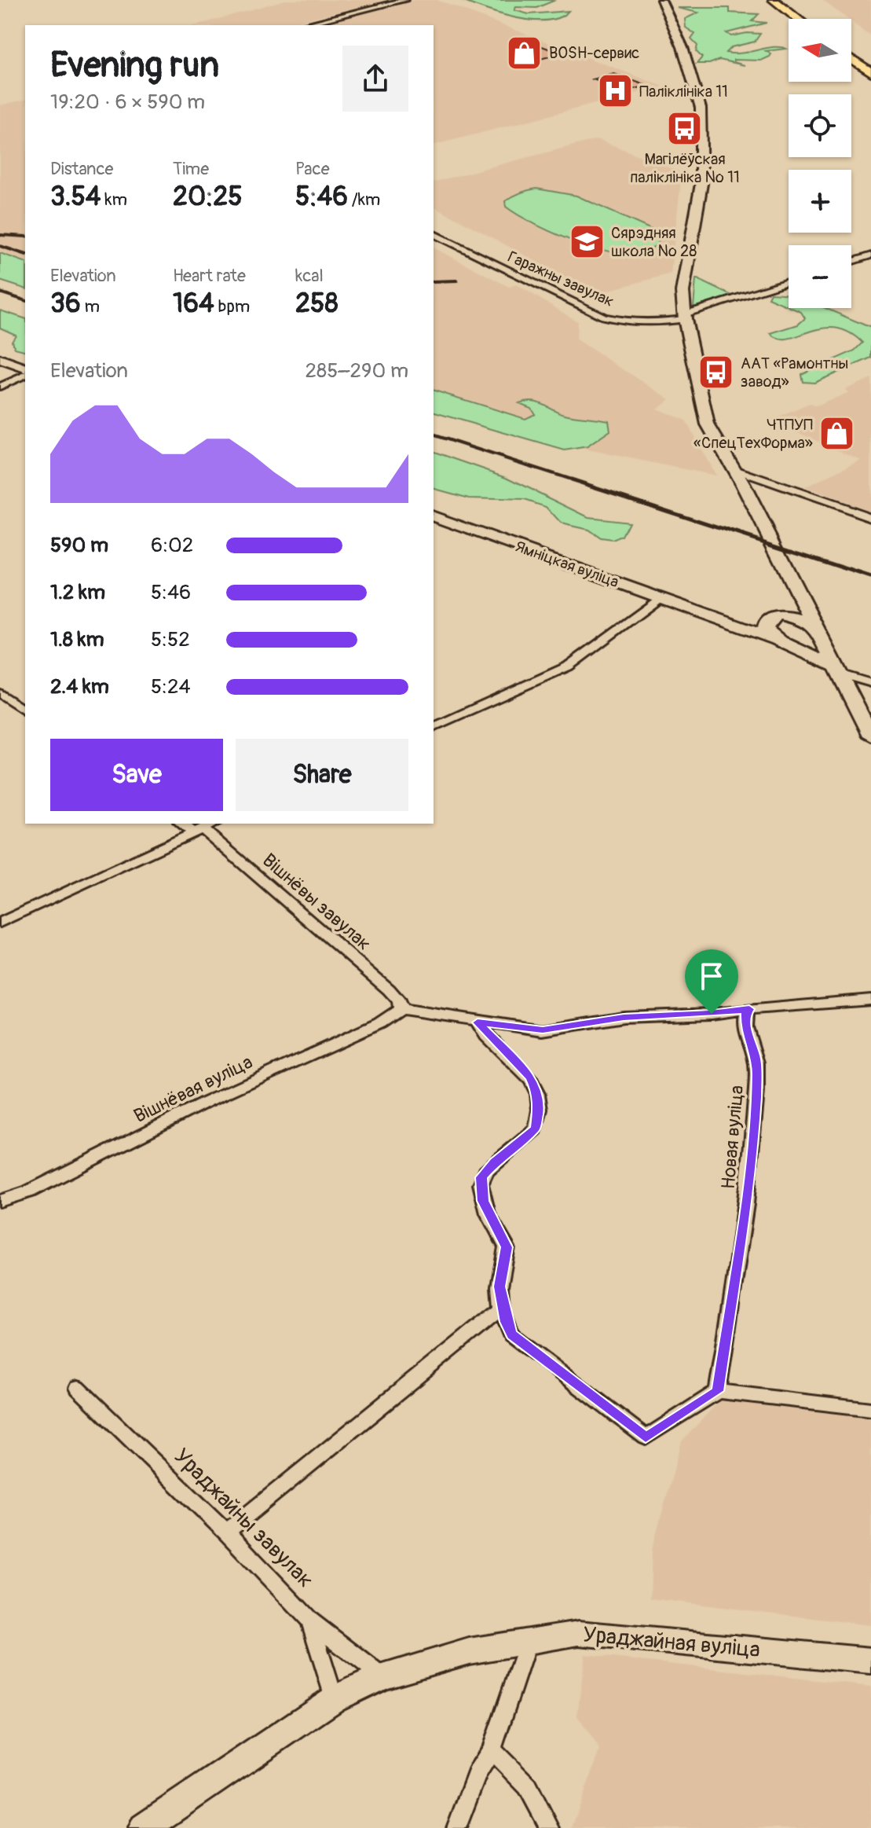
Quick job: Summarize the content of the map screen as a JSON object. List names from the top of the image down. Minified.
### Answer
{"streets":{"main road":["Ямніцкая вуліца","Ураджайная вуліца"],"street":["Гаражны завулак","Вішнёвы завулак","Вішнёвая вуліца","Новая вуліца","Ураджайны завулак"]},"crossings":[["Вішнёвы завулак","Вішнёвая вуліца"],["Ураджайны завулак","Ураджайная вуліца"]],"places":{"shop":["BOSH-сервис","ЧТПУП «СпецТехФорма»"],"hospital":["Паліклініка 11"],"bus stop":["Магілёўская паліклініка № 11","ААТ «Рамонтны завод»"],"school or university":["Сярэдняя школа № 28"]},"north":"left","page":{"map_buttons":["+","−"],"heading":["Evening run","19:20 · 6 × 590 m"],"stats":[["Distance","3.54 km"],["Time","20:25"],["Pace","5:46 /km"],["Elevation","36 m"],["Heart rate","164 bpm"],["kcal","258"]],"chart":["Elevation","285–290 m"],"list":[{"name":"590 m","note":"6:02"},{"name":"1.2 km","note":"5:46"},{"name":"1.8 km","note":"5:52"},{"name":"2.4 km","note":"5:24"}],"buttons":["Save","Share"]}}
